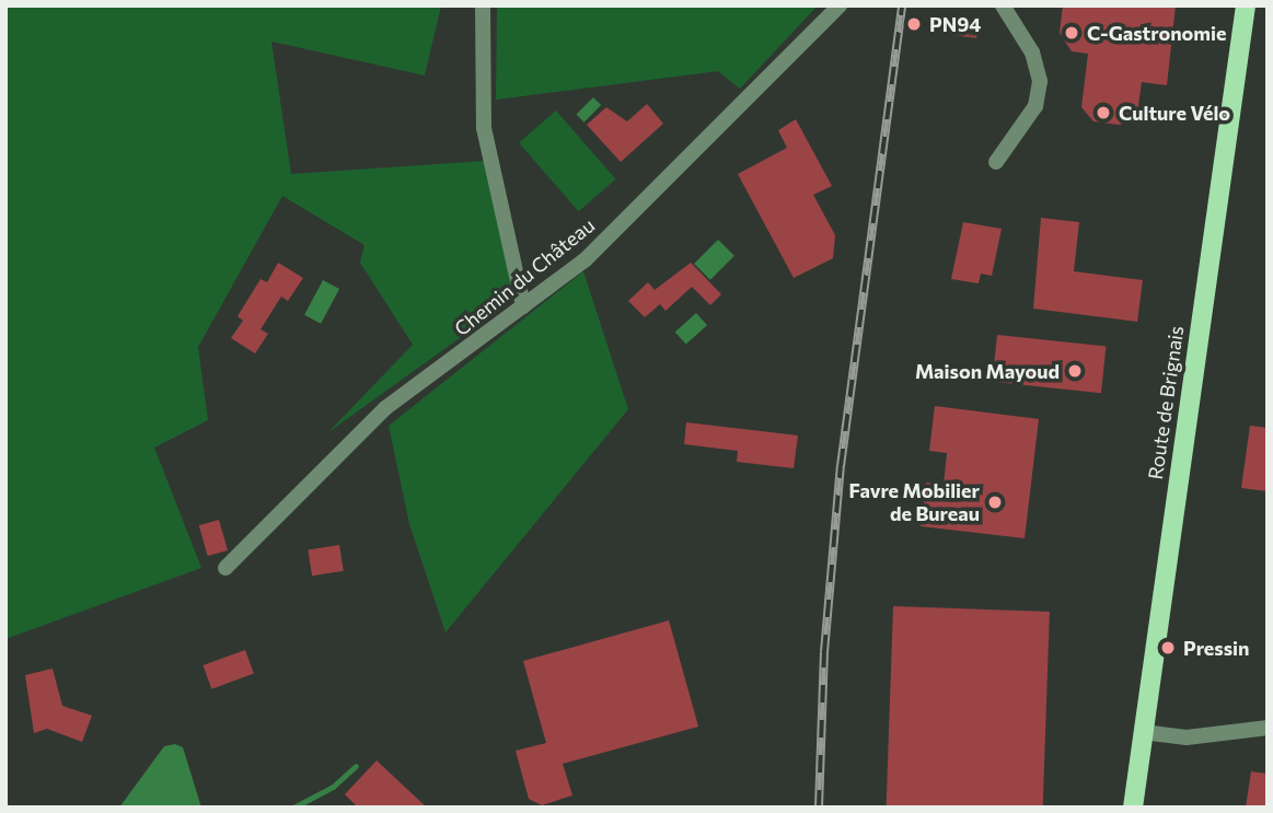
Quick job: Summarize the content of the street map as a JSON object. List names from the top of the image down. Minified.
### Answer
{"streets":{"main road":["Route de Brignais"],"street":["Chemin du Château"]},"places":["PN94","C-Gastronomie","Culture Vélo","Maison Mayoud","Favre Mobilier de Bureau","Pressin"]}
